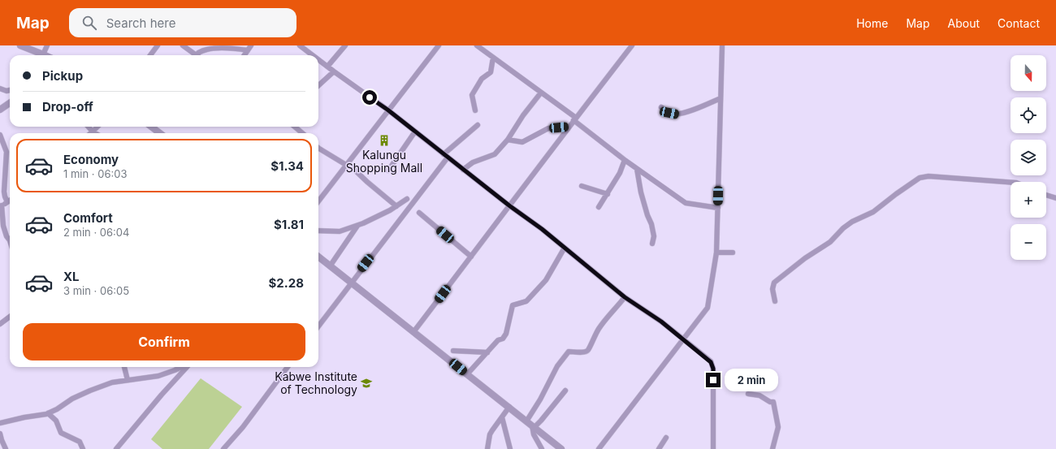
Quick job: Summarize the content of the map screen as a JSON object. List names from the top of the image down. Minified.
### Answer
{"places":{"building":["Kalungu Shopping Mall"],"school or university":["Kabwe Institute of Technology"]},"north":"bottom","page":{"header":"Map","search":"Search here","nav":["Home","Map","About","Contact"],"map_buttons":["+","−"],"banner":["Pickup","Drop-off"],"list":[{"name":"Economy","note":"1 min · 06:03","value":"$1.34"},{"name":"Comfort","note":"2 min · 06:04","value":"$1.81"},{"name":"XL","note":"3 min · 06:05","value":"$2.28"}],"buttons":"Confirm","bubble":"2 min"}}
